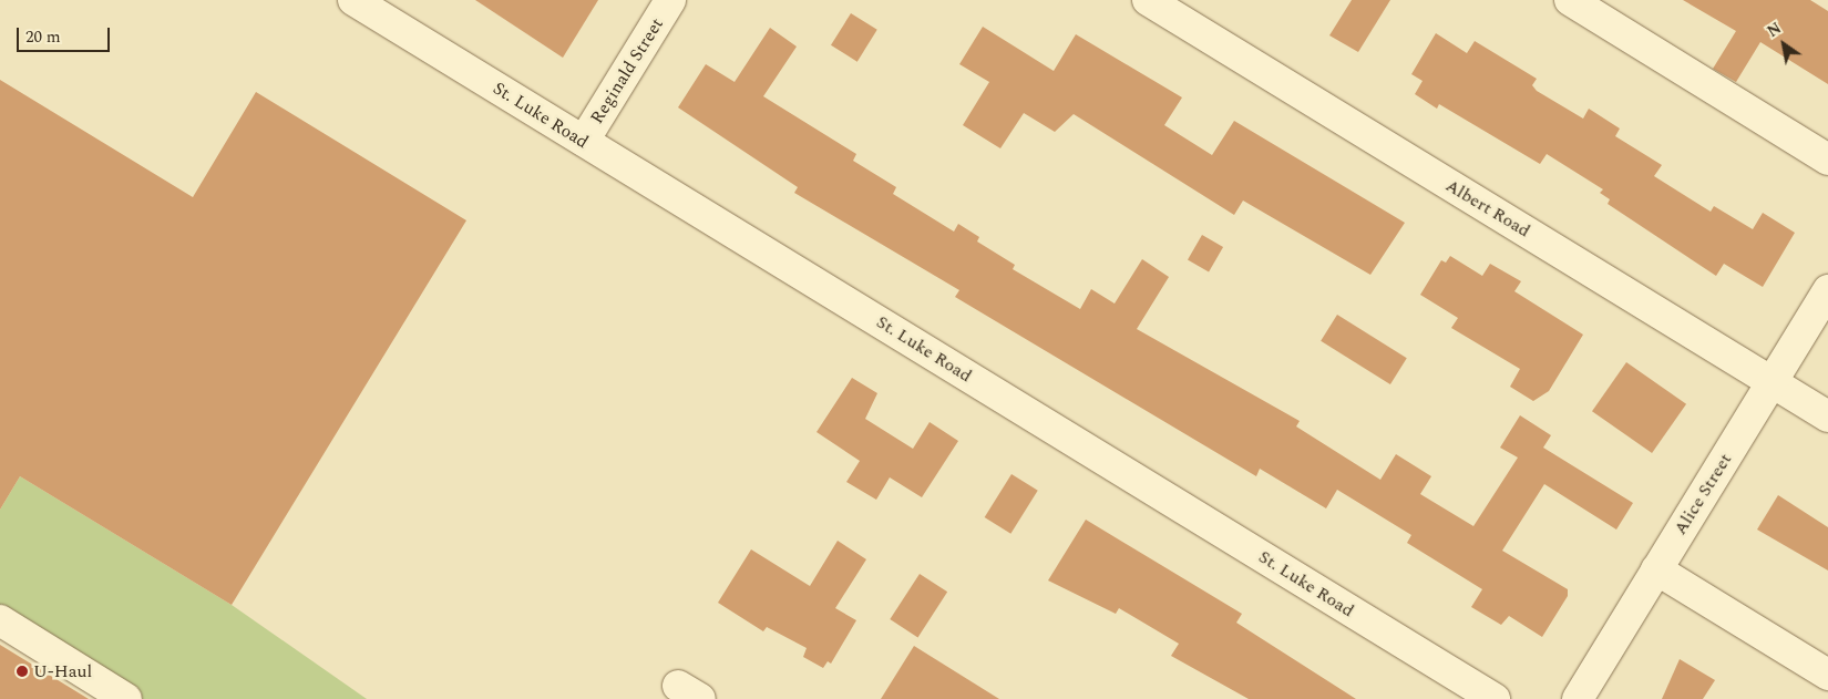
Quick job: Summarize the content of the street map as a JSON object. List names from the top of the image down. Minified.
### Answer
{"streets":{"street":["Reginald Street","St. Luke Road","Albert Road","Alice Street"]},"crossings":[["Reginald Street","St. Luke Road"],["Albert Road","Alice Street"]],"places":["U-Haul"],"scale_bar":"20 m","north":"top left"}
